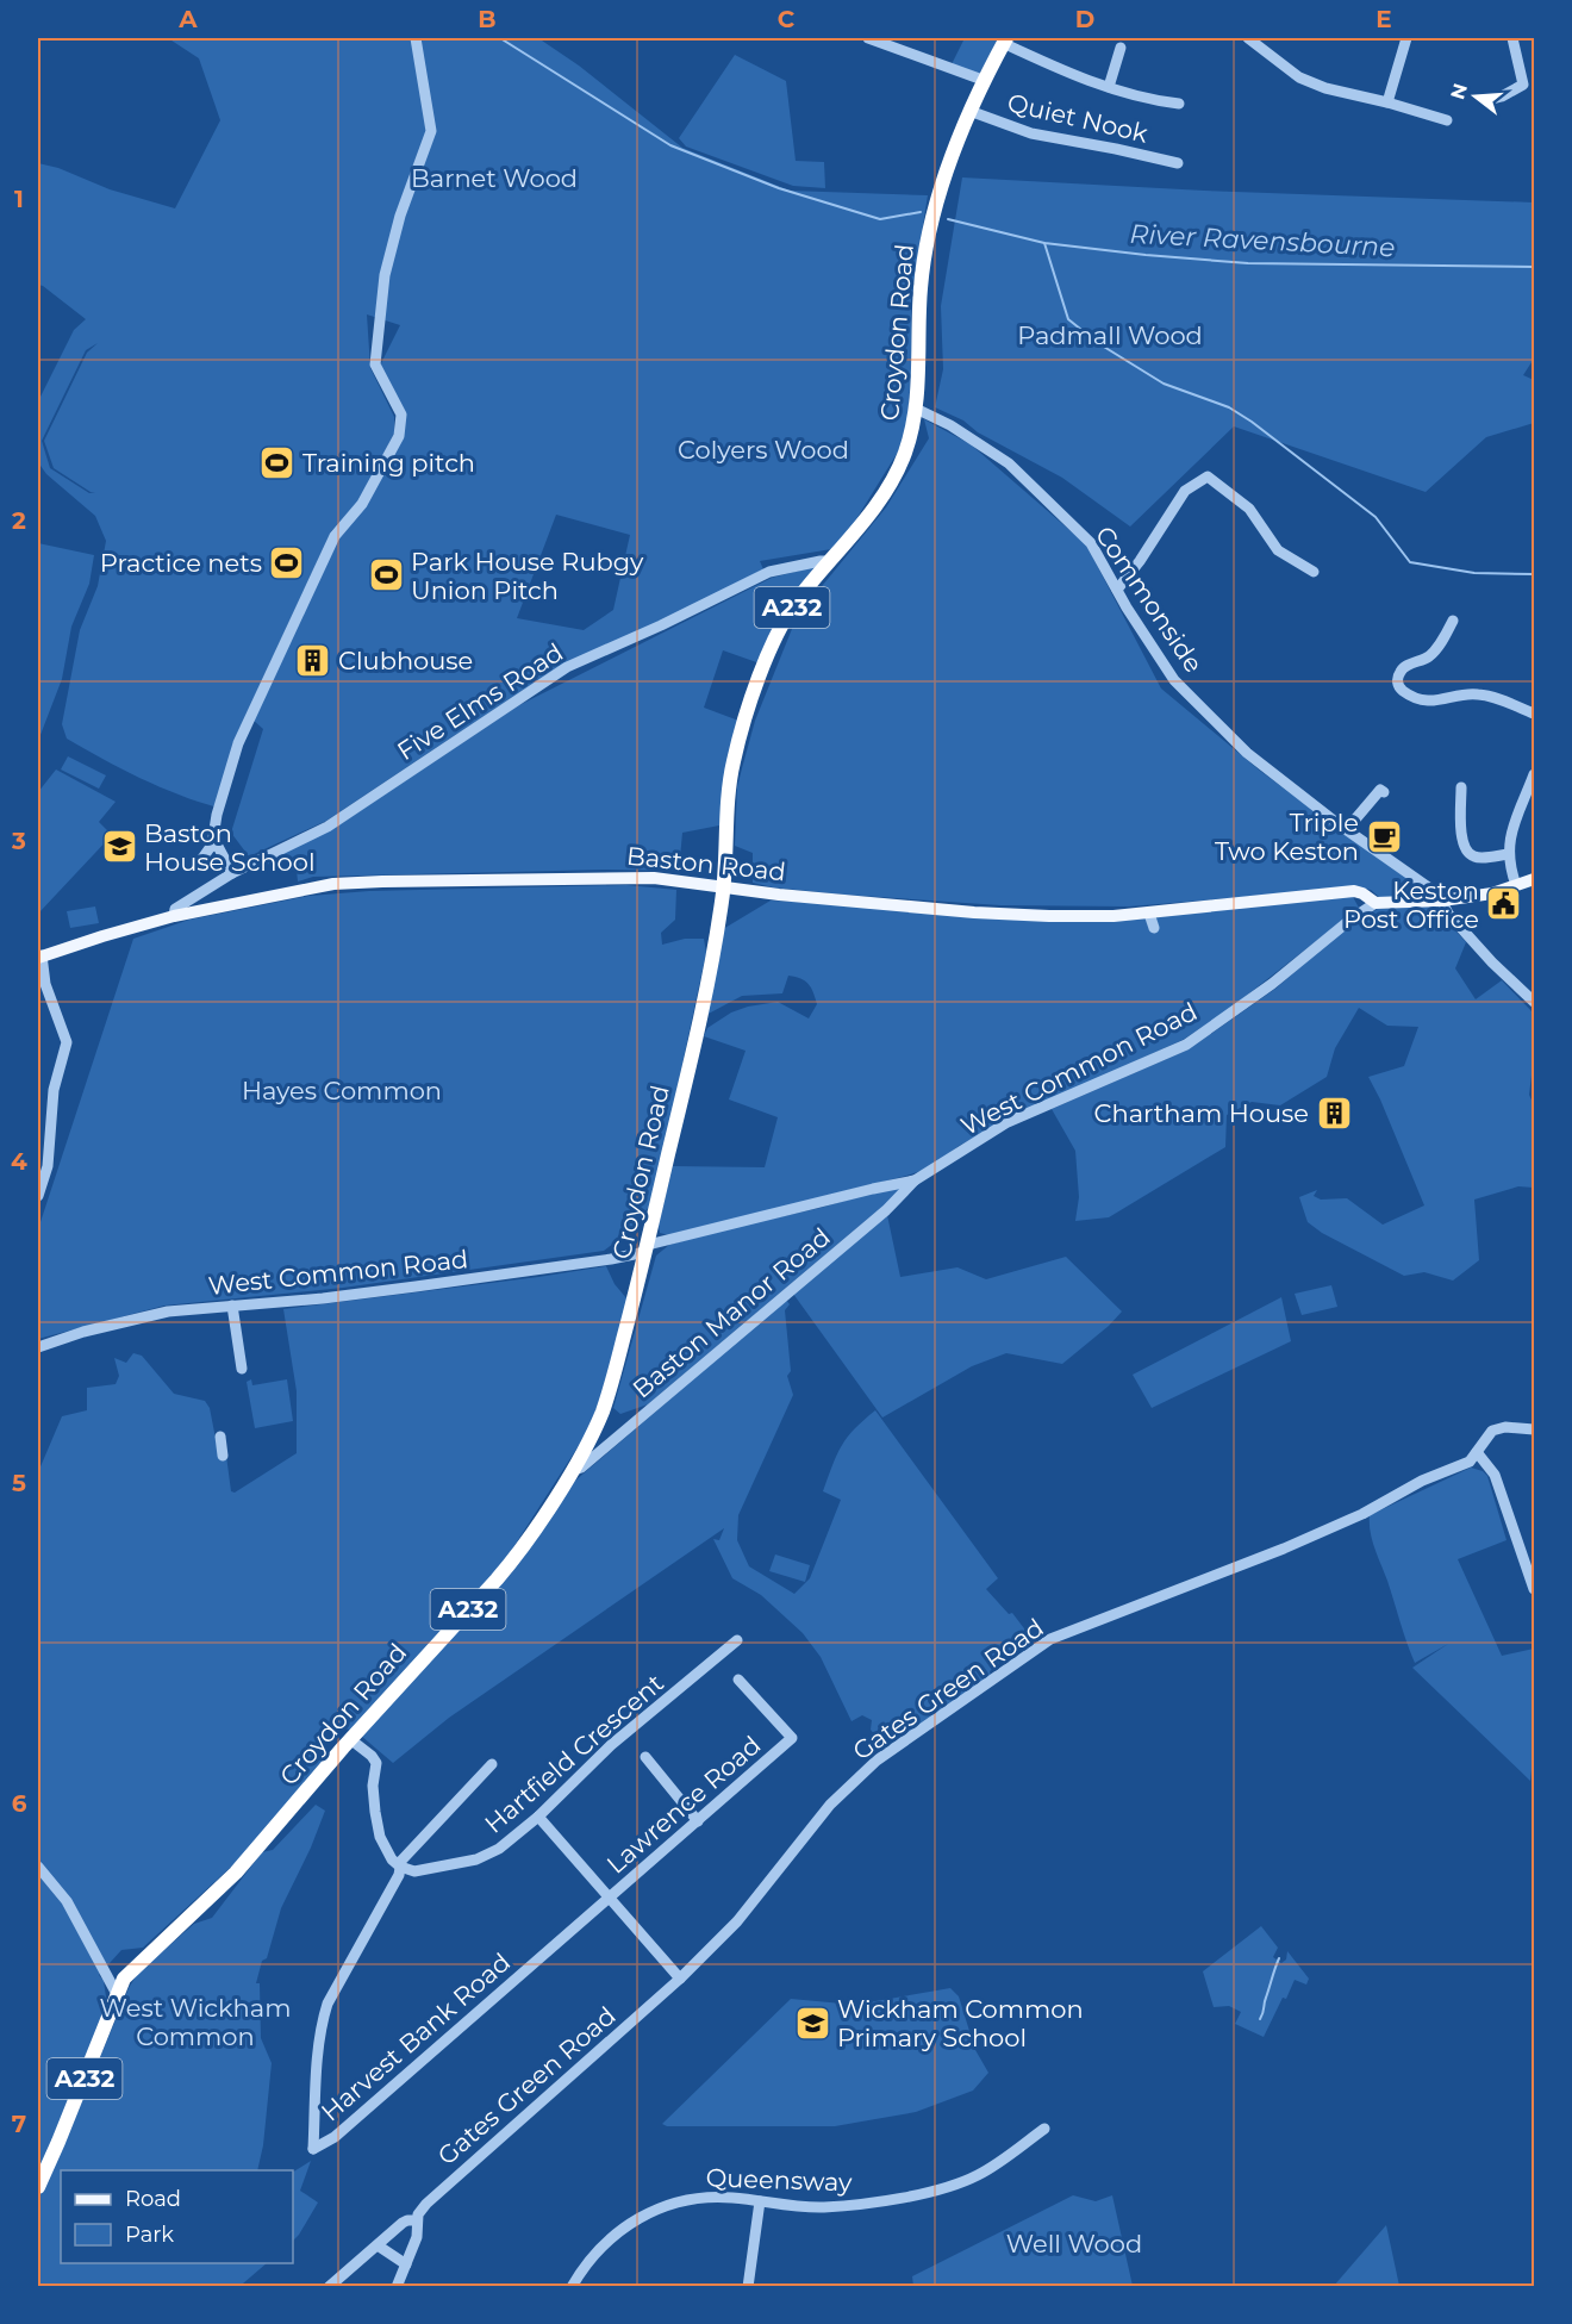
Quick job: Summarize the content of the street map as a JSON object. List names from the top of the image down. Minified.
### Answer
{"streets":{"highway":["Croydon Road","A232"],"main road":["Baston Road"],"street":["Quiet Nook","Commonside","Five Elms Road","West Common Road","Baston Manor Road","Gates Green Road","Hartfield Crescent","Lawrence Road","Harvest Bank Road","Queensway"]},"crossings":[["Quiet Nook","Croydon Road"],["Croydon Road","Commonside"],["Croydon Road","Five Elms Road"],["Croydon Road","Baston Road"],["Croydon Road","West Common Road"],["Croydon Road","Baston Manor Road"],["Five Elms Road","Baston Road"],["Baston Road","West Common Road"],["West Common Road","Baston Manor Road"],["Hartfield Crescent","Harvest Bank Road"],["Lawrence Road","Harvest Bank Road"]],"water":["River Ravensbourne"],"parks":["Barnet Wood","Padmall Wood","Colyers Wood","Hayes Common","West Wickham Common","Well Wood"],"places":{"sports":["Training pitch","Practice nets","Park House Rubgy Union Pitch"],"building":["Clubhouse","Chartham House"],"cafe":["Triple Two Keston"],"school or university":["Baston House School","Wickham Common Primary School"],"public building":["Keston Post Office"]},"legend":["Road","Park"],"north":"left","grid":{"columns":["A","B","C","D","E"],"rows":["1","2","3","4","5","6","7"]}}
